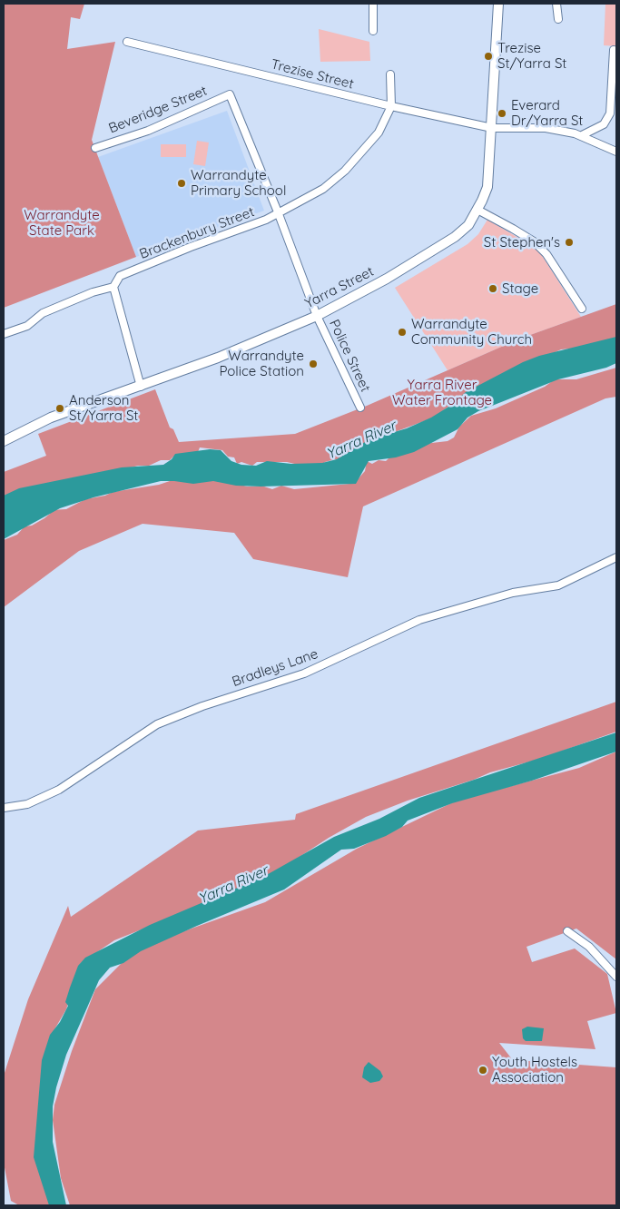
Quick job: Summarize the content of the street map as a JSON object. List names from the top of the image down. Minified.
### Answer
{"streets":{"main road":["Yarra Street"],"street":["Trezise Street","Beveridge Street","Brackenbury Street","Police Street","Bradleys Lane"]},"crossings":[["Trezise Street","Brackenbury Street"],["Trezise Street","Yarra Street"],["Beveridge Street","Police Street"],["Brackenbury Street","Police Street"],["Yarra Street","Police Street"]],"water":["Yarra River"],"parks":["Warrandyte State Park","Yarra River Water Frontage"],"places":["Trezise St/Yarra St","Everard Dr/Yarra St","Warrandyte Primary School","St Stephen's","Stage","Warrandyte Community Church","Warrandyte Police Station","Anderson St/Yarra St","Youth Hostels Association"]}
